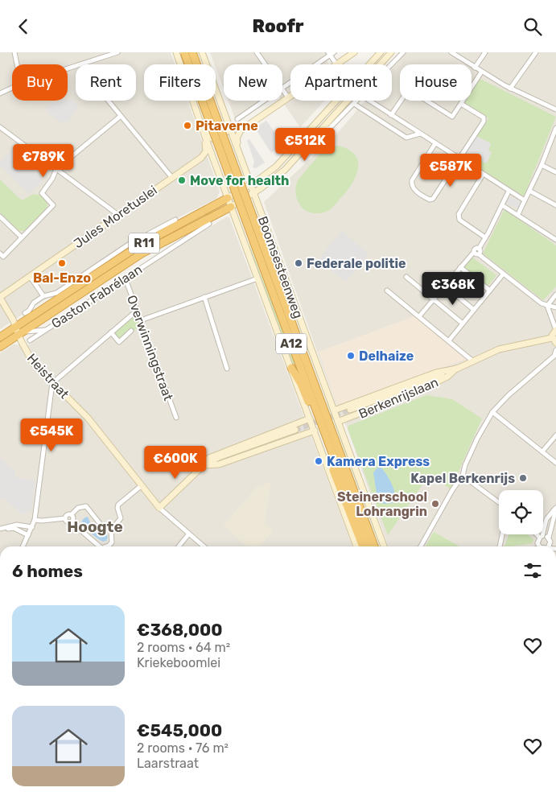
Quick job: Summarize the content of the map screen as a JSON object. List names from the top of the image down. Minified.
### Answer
{"streets":{"highway":["R11","A12"],"main road":["Jules Moretuslei","Boomsesteenweg","Heistraat","Berkenrijslaan"],"street":["Gaston Fabrélaan","Overwinningstraat"]},"crossings":[["Jules Moretuslei","Heistraat"],["R11","Boomsesteenweg"],["R11","Gaston Fabrélaan"],["R11","Heistraat"],["Boomsesteenweg","Berkenrijslaan"],["Gaston Fabrélaan","Overwinningstraat"],["Gaston Fabrélaan","Heistraat"]],"districts":["Hoogte"],"places":["Pitaverne","Move for health","Bal-Enzo","Federale politie","Delhaize","Kamera Express","Kapel Berkenrijs","Steinerschool Lohrangrin"],"page":{"header":"Roofr","chip":["Buy","Rent","Filters","New","Apartment","House"],"price":["€512K","€789K","€587K","€368K","€545K","€600K"],"heading":"6 homes","list":[{"name":"€368,000","note":"2 rooms · 64 m² · Kriekeboomlei"},{"name":"€545,000","note":"2 rooms · 76 m² · Laarstraat"}]}}
